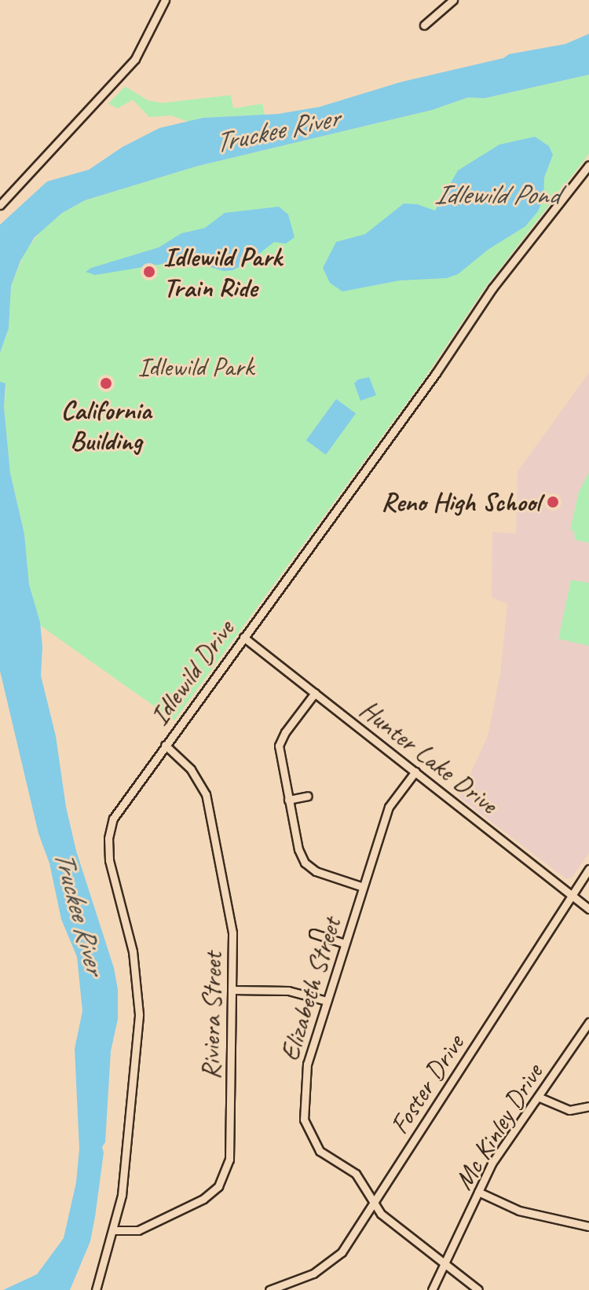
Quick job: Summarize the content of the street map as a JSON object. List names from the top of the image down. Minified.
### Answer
{"streets":{"street":["Idlewild Drive","Hunter Lake Drive","Elizabeth Street","Riviera Street","Foster Drive","Mc Kinley Drive"]},"crossings":[["Idlewild Drive","Hunter Lake Drive"],["Idlewild Drive","Riviera Street"],["Hunter Lake Drive","Elizabeth Street"],["Hunter Lake Drive","Foster Drive"],["Elizabeth Street","Foster Drive"],["Elizabeth Street","Mc Kinley Drive"]],"water":["Truckee River","Idlewild Pond"],"parks":["Idlewild Park"],"places":["Idlewild Park Train Ride","California Building","Reno High School"]}
